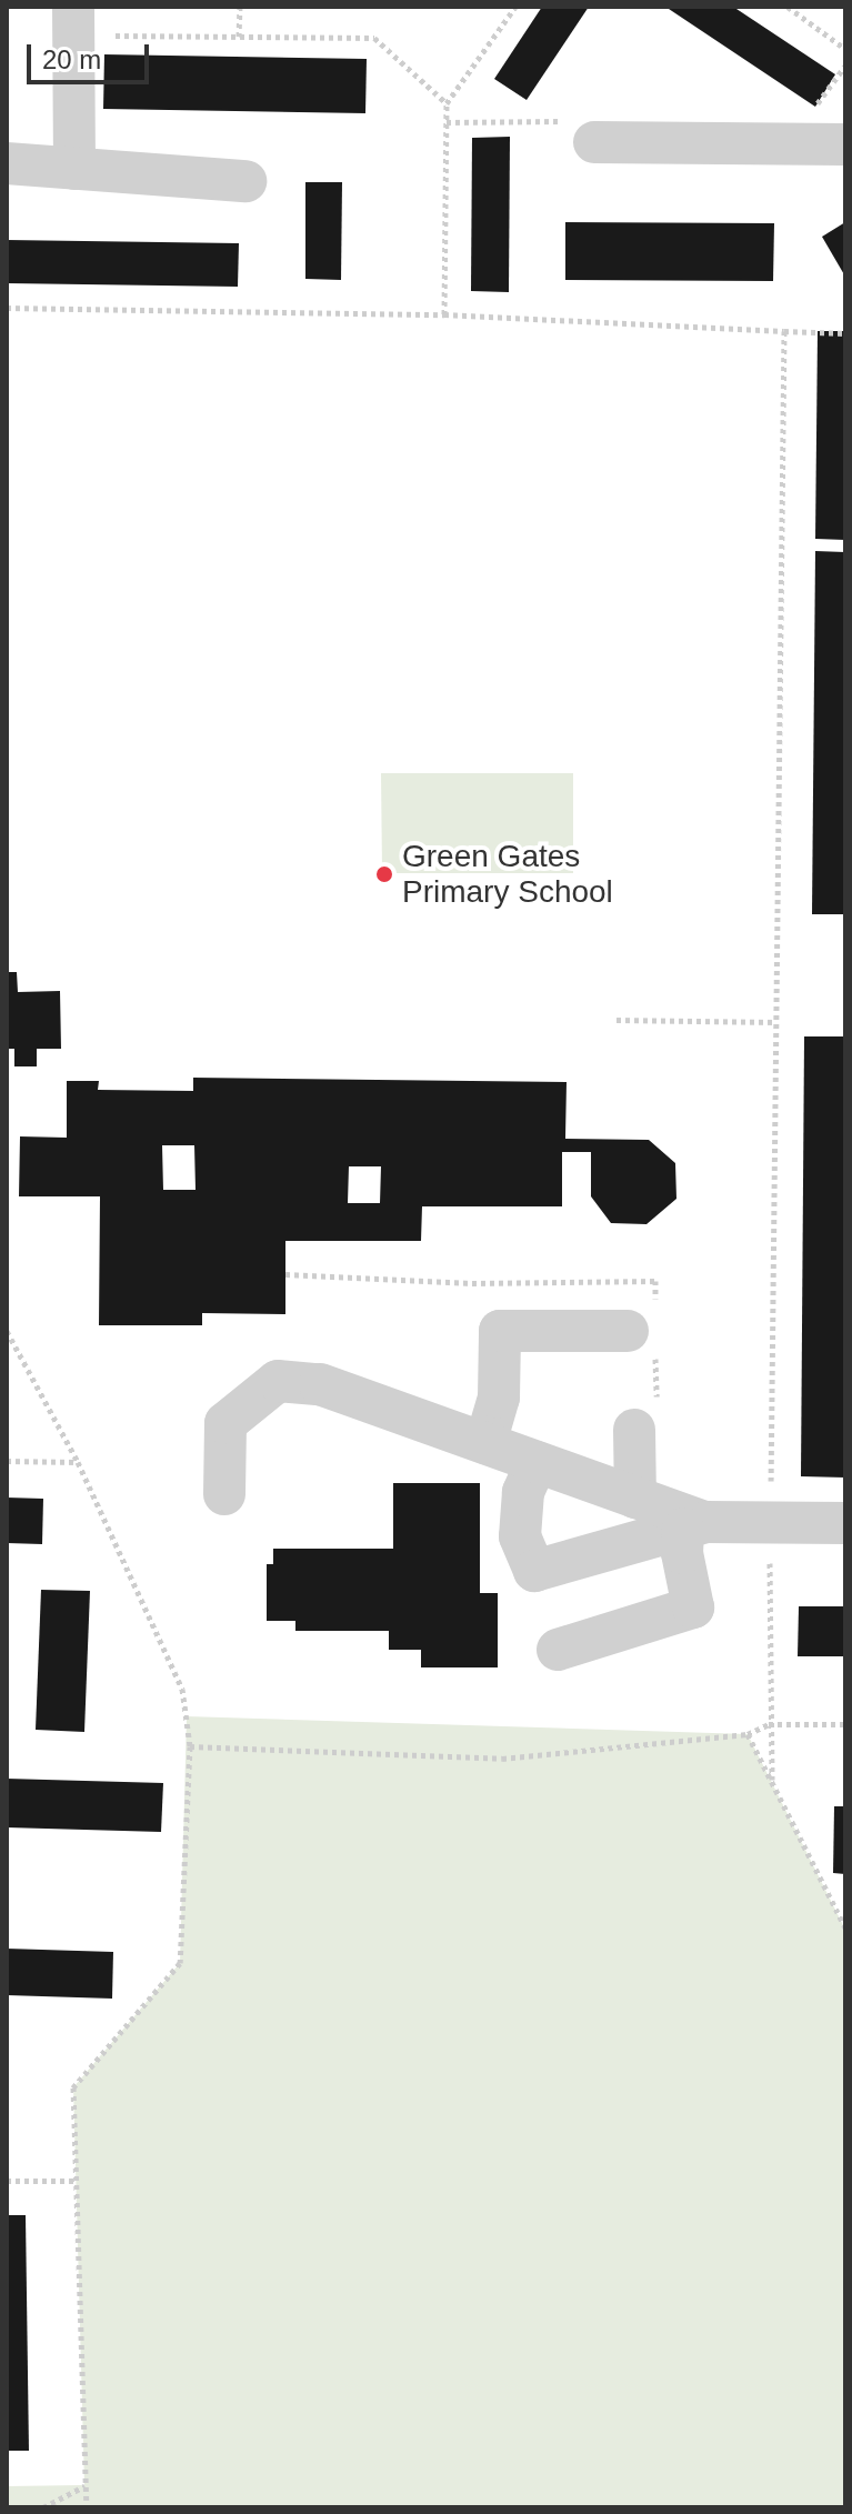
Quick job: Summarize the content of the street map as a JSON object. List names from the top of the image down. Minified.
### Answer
{"places":["Green Gates Primary School"],"scale_bar":"20 m"}
